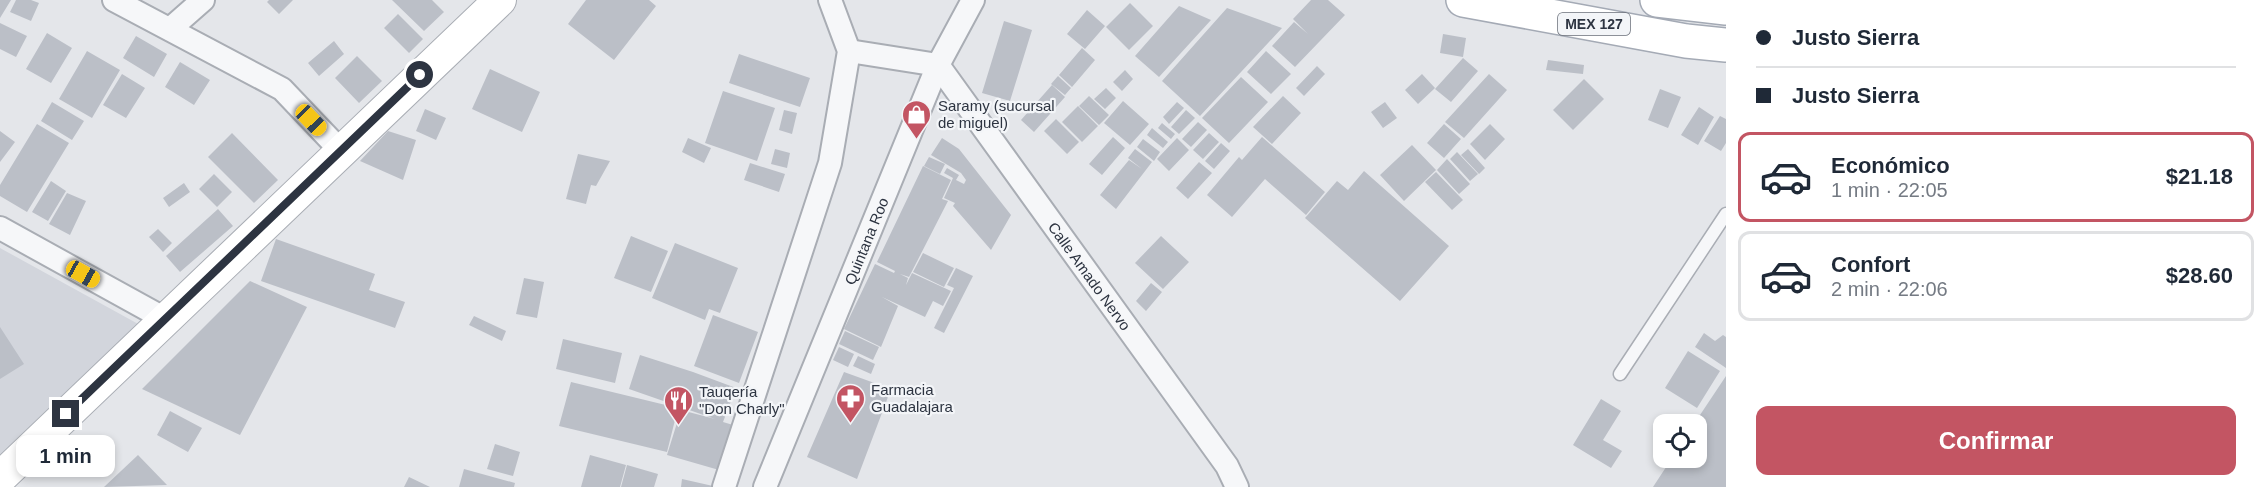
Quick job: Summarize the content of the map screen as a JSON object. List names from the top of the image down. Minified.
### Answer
{"streets":{"main road":["MEX 127"],"street":["Quintana Roo","Calle Amado Nervo"]},"crossings":[["Quintana Roo","Calle Amado Nervo"]],"places":{"shop":["Saramy (sucursal de miguel)"],"pharmacy":["Farmacia Guadalajara"],"restaurant":["Tauqería \"Don Charly\""]},"page":{"banner":["Justo Sierra","Justo Sierra"],"list":[{"name":"Económico","note":"1 min · 22:05","value":"$21.18"},{"name":"Confort","note":"2 min · 22:06","value":"$28.60"}],"buttons":"Confirmar","bubble":"1 min"}}
